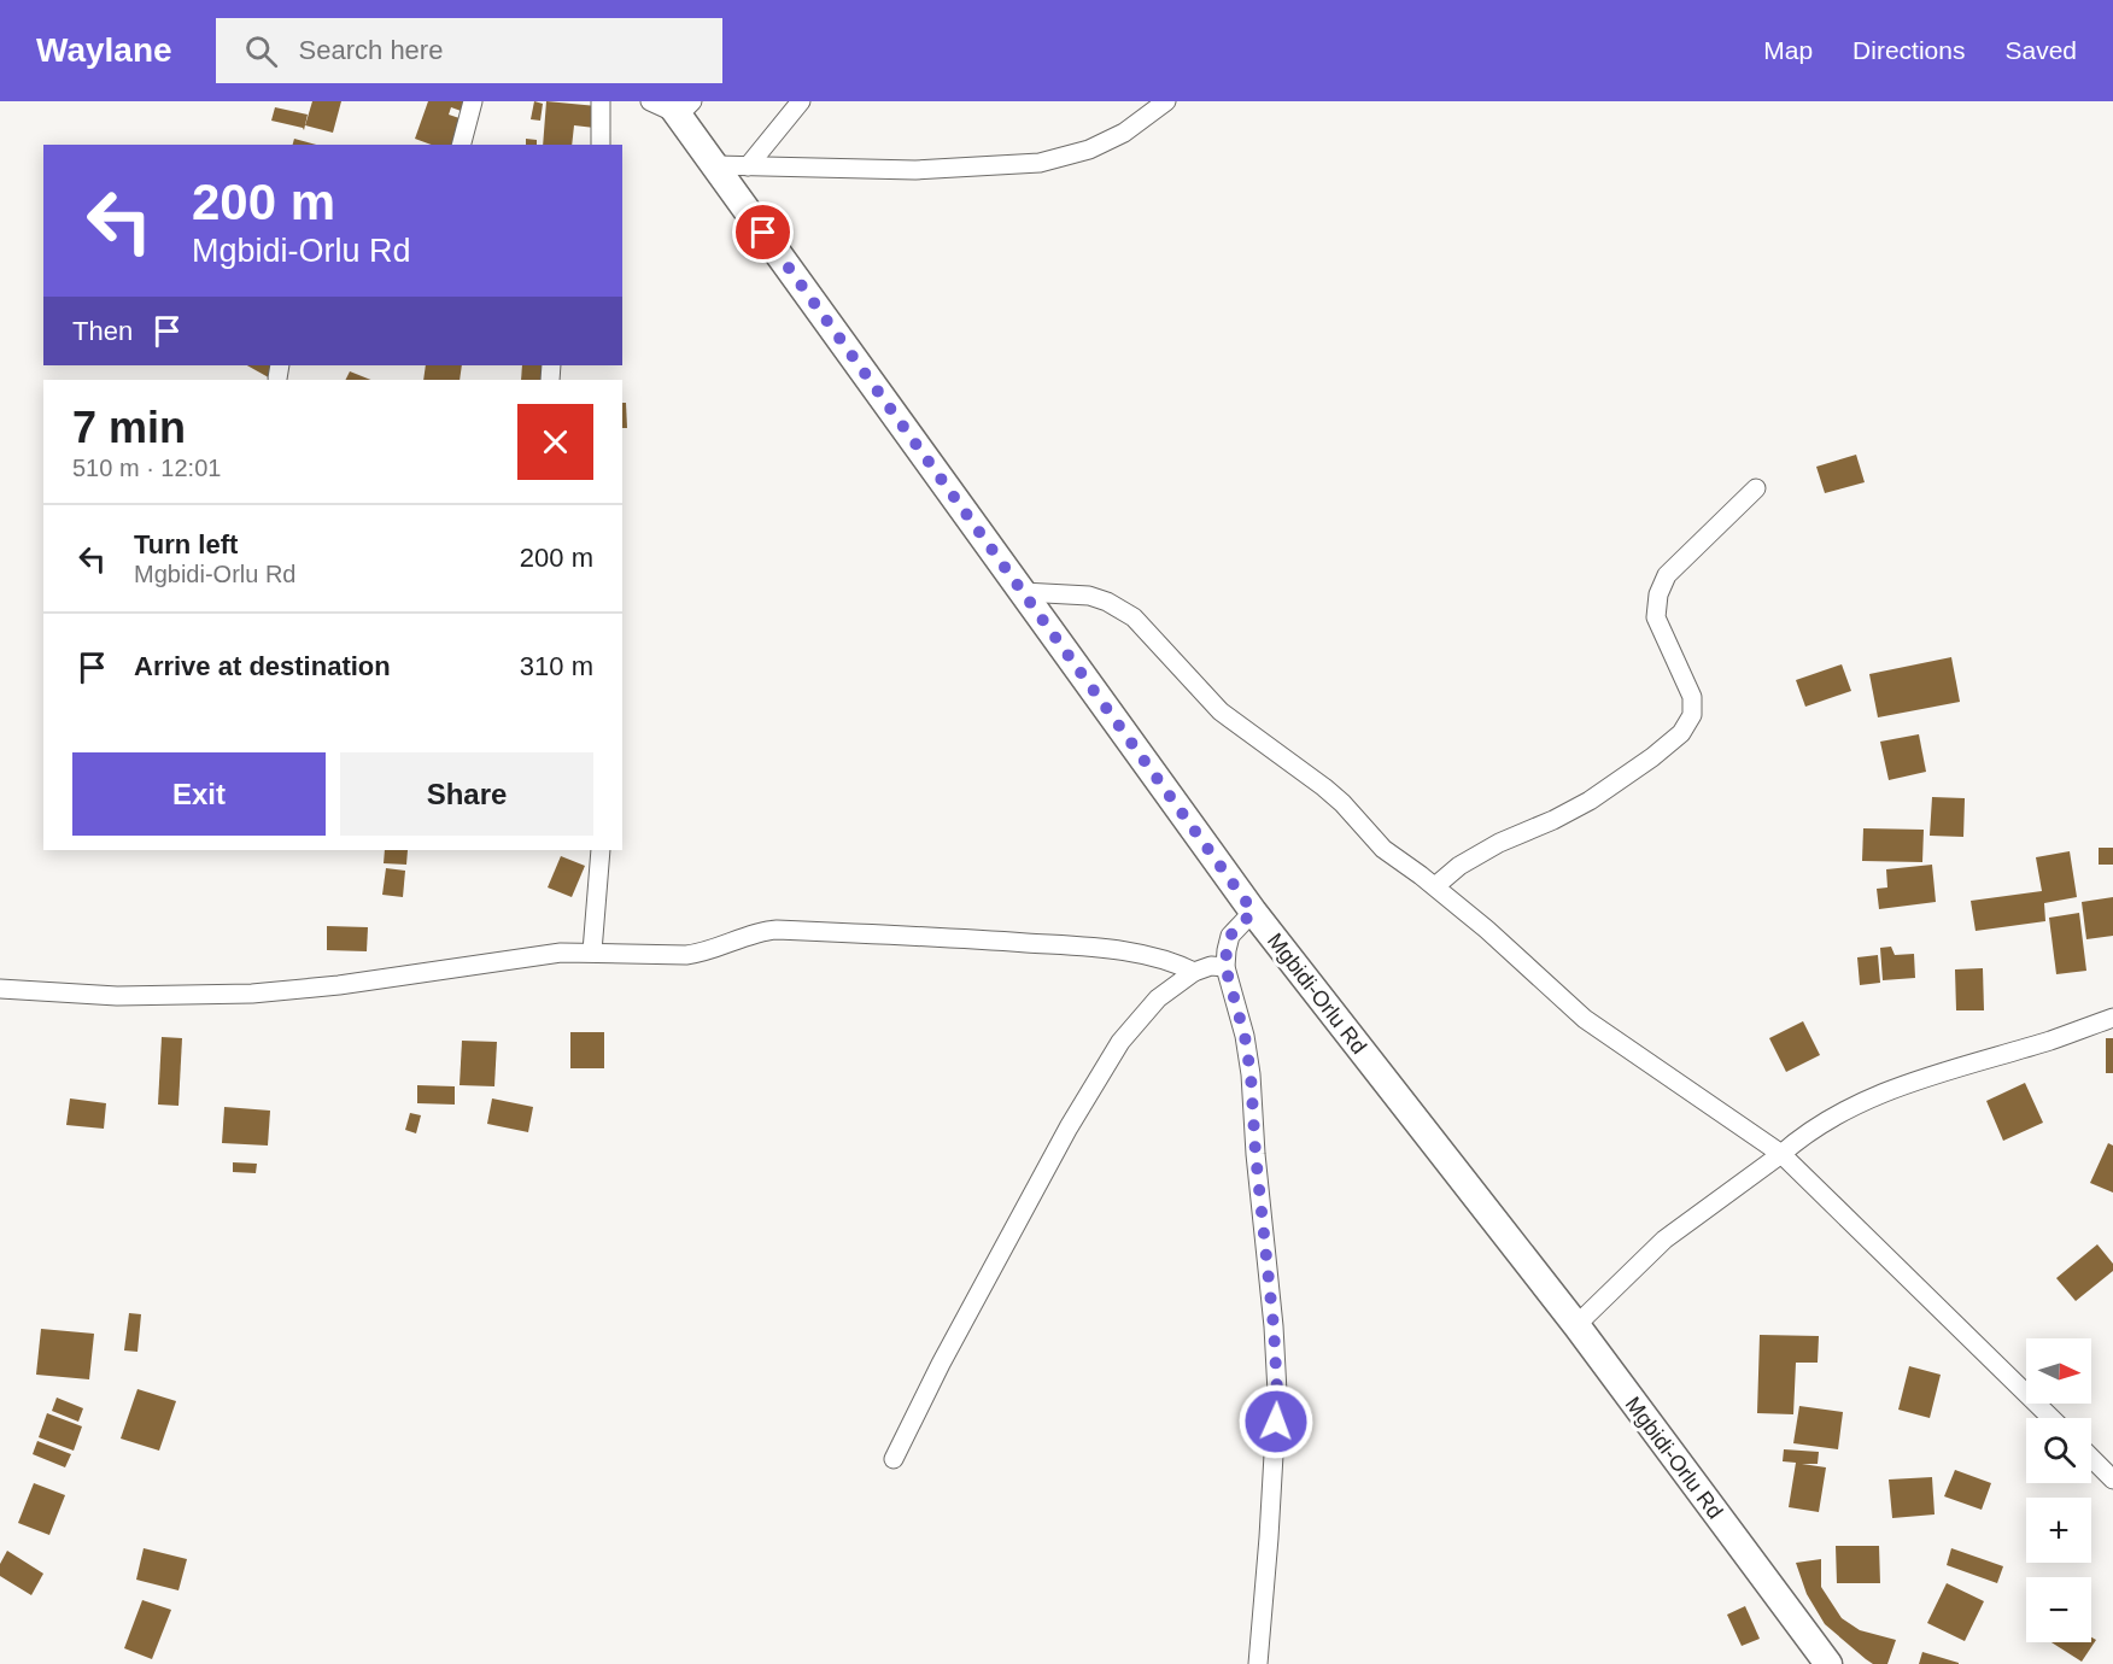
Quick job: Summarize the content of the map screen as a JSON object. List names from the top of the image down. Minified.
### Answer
{"streets":{"main road":["Mgbidi-Orlu Rd"]},"north":"right","page":{"header":"Waylane","search":"Search here","nav":["Map","Directions","Saved"],"turn":["200 m","Mgbidi-Orlu Rd"],"then":"Then","heading":["7 min","510 m · 12:01"],"list":[{"name":"Turn left","note":"Mgbidi-Orlu Rd","value":"200 m"},{"name":"Arrive at destination","value":"310 m"}],"buttons":["Exit","Share"],"map_buttons":["+","−"]}}
